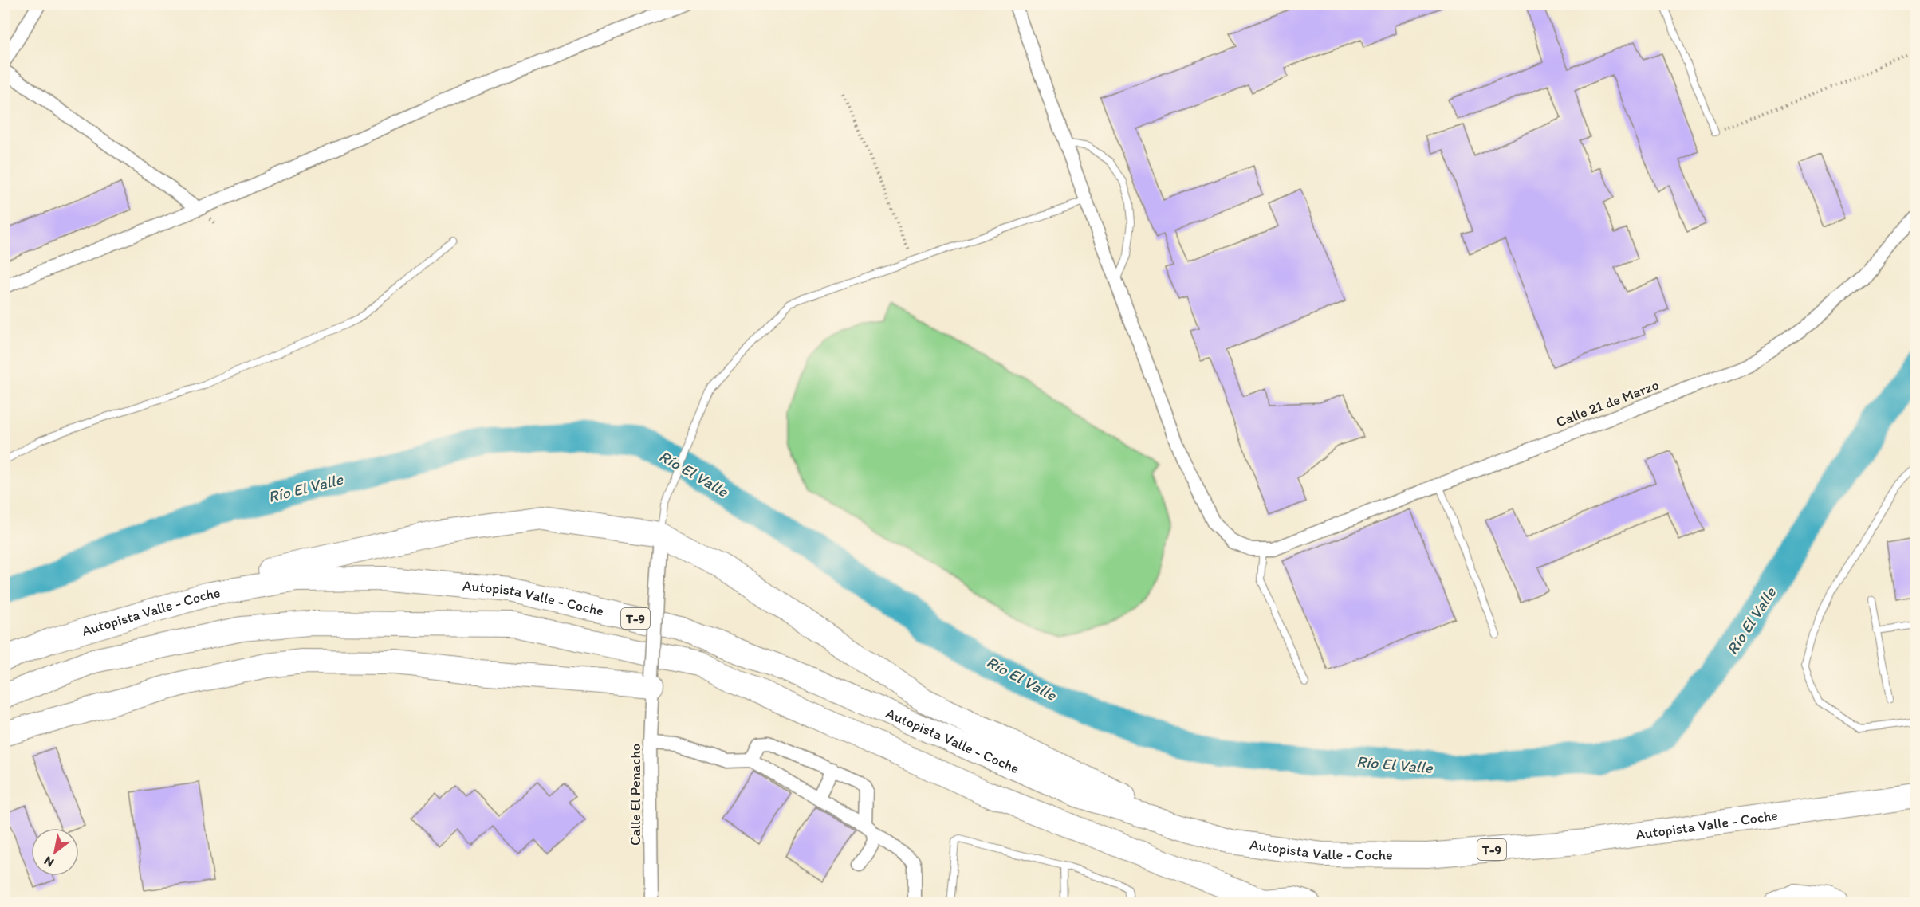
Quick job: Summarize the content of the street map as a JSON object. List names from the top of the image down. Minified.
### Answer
{"streets":{"highway":["Autopista Valle - Coche","T-9"],"street":["Calle 21 de Marzo","Calle El Penacho"]},"crossings":[["Autopista Valle - Coche","T-9"],["T-9","Calle El Penacho"]],"water":["Río El Valle"],"north":"bottom left"}
